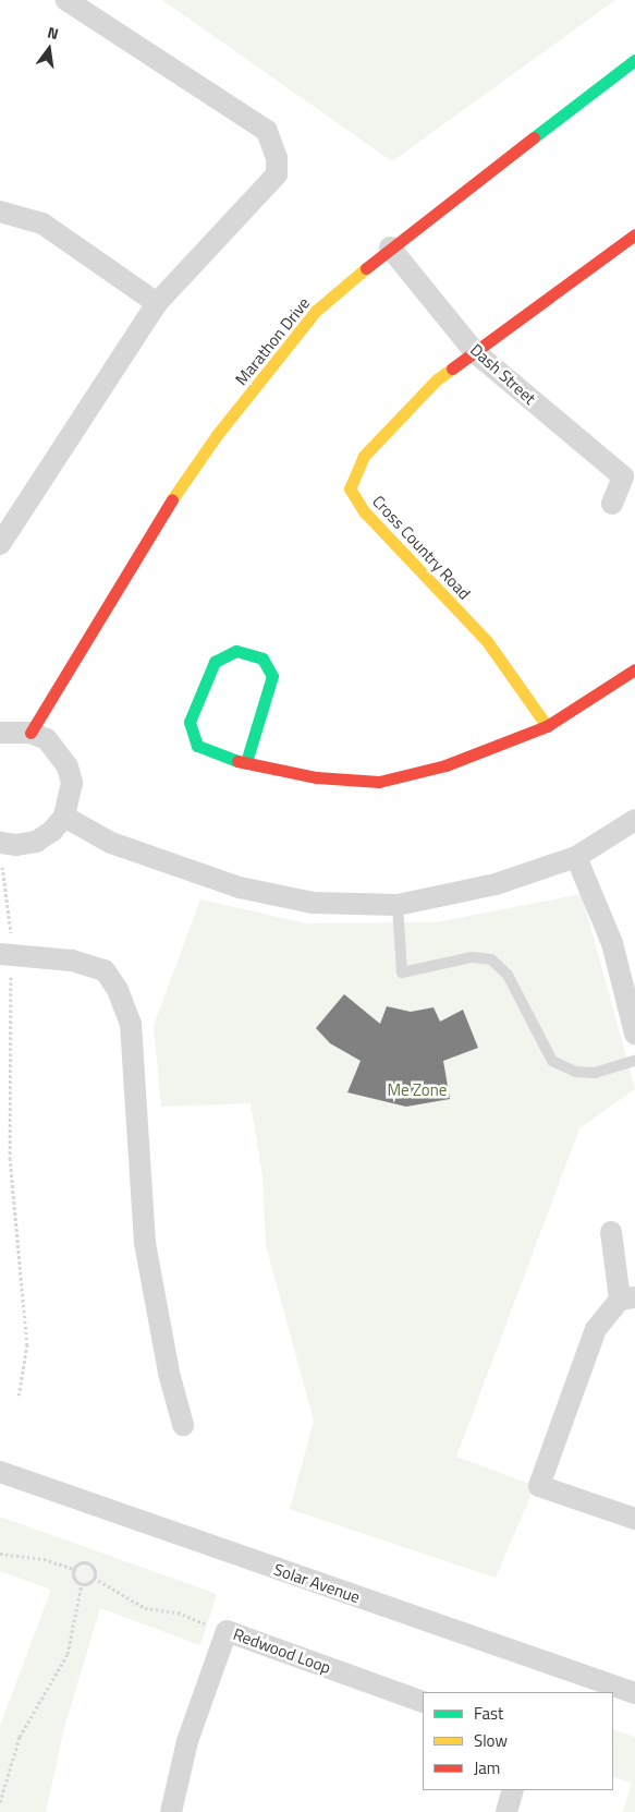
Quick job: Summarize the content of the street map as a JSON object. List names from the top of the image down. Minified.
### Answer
{"streets":{"street":["Marathon Drive","Dash Street","Cross Country Road","Solar Avenue","Redwood Loop"]},"crossings":[["Marathon Drive","Dash Street"],["Dash Street","Cross Country Road"]],"parks":["Me Zone"],"legend":["Fast","Slow","Jam"],"north":"top"}
